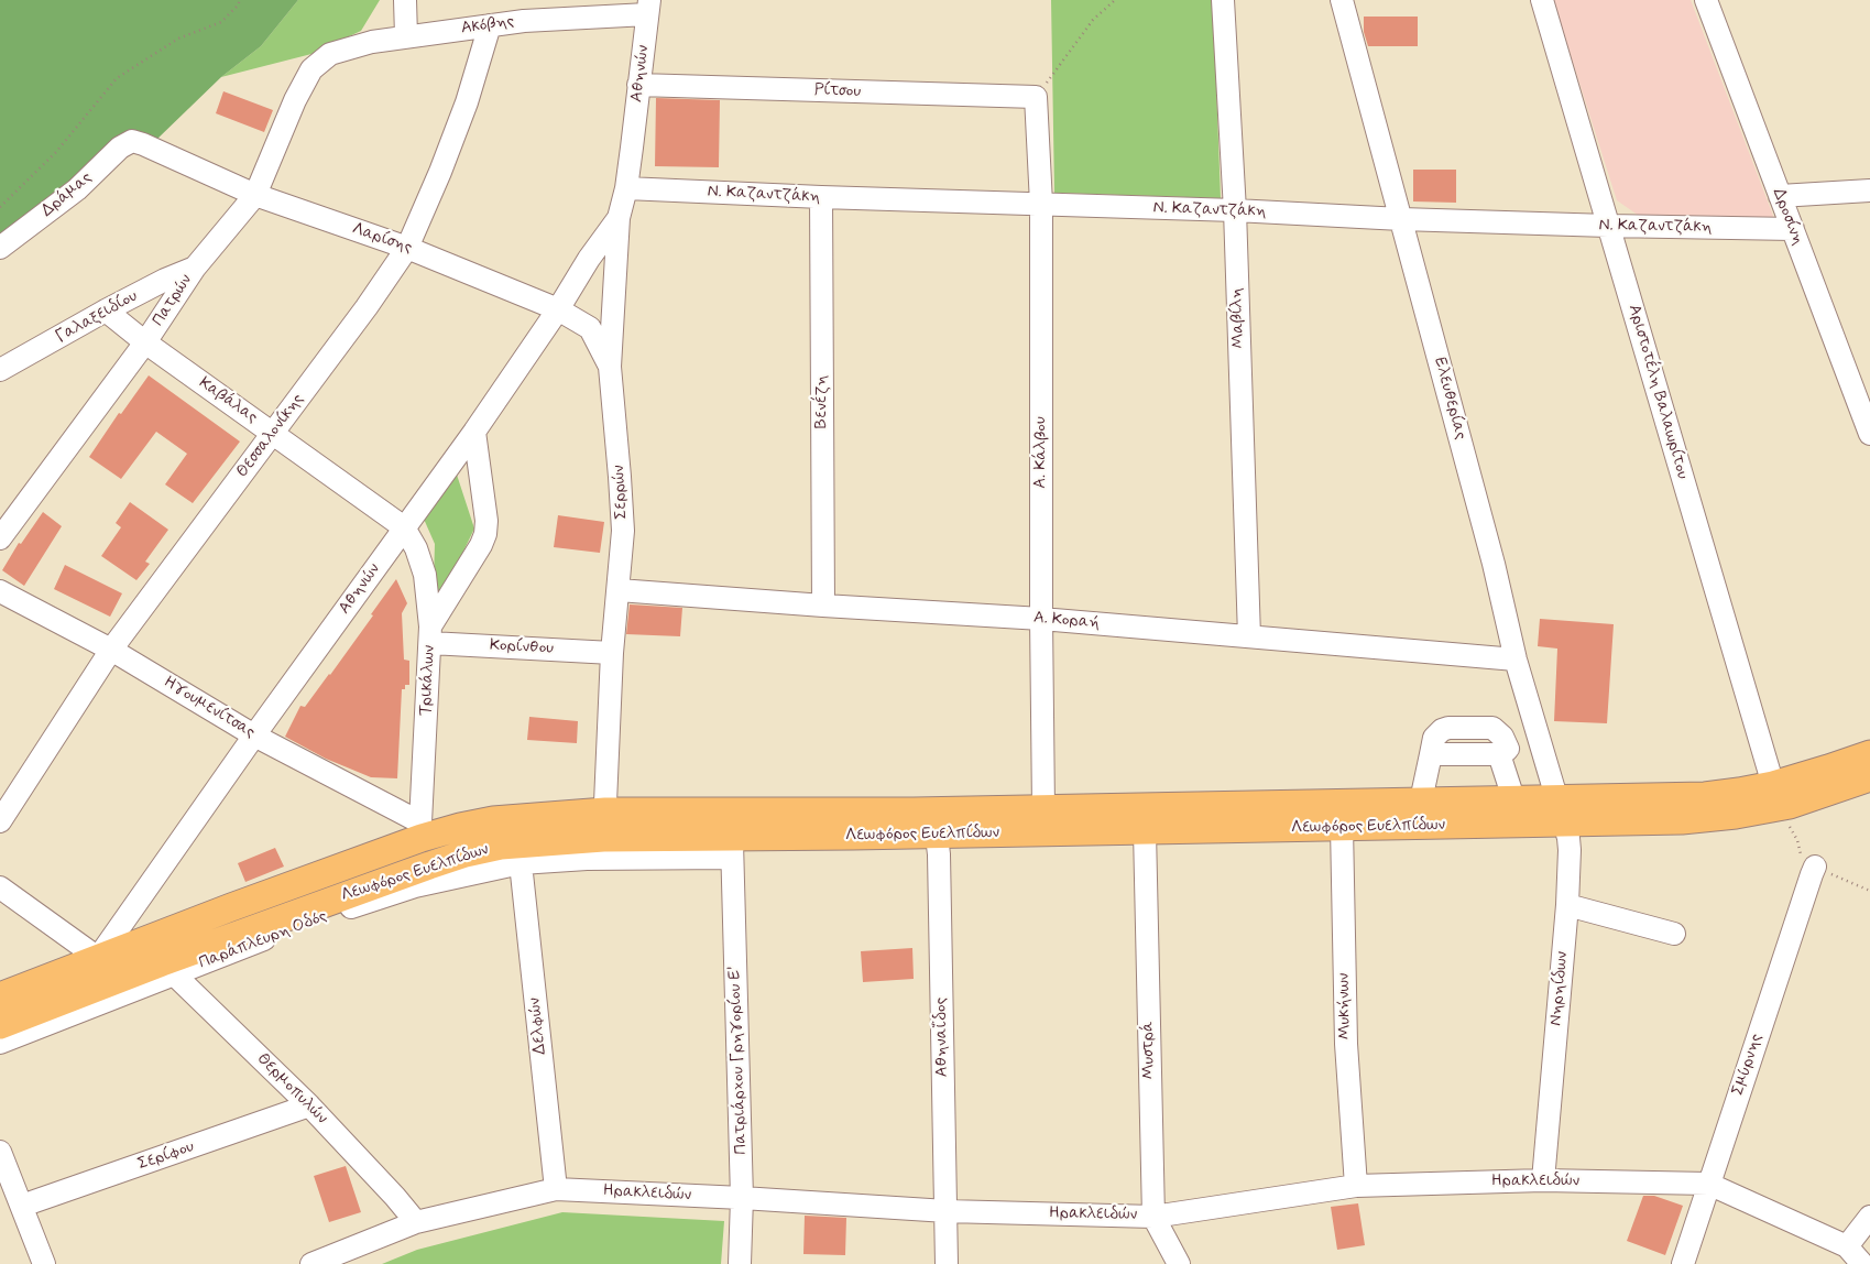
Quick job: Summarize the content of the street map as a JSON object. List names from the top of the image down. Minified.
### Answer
{"streets":{"main road":["Λεωφόρος Ευελπίδων"],"street":["Ακόβης","Αθηνών","Ρίτσου","Δράμας","Ν. Καζαντζάκη","Δροσίνη","Λαρίσης","Πατρών","Γαλαξειδίου","Μαβίλη","Αριστοτέλη Βαλαωρίτου","Ελευθερίας","Καβάλας","Βενέζη","Θεσσαλονίκης","A. Κάλβου","Σερρών","Α. Κοραή","Κορίνθου","Τρικάλων","Ηγουμενίτσας","Παράπλευρη Οδός","Νηρηίδων","Μυκήνων","Δελφών","Αθηναΐδος","Μυστρά","Πατριάρχου Γρηγορίου Ε'","Σμύρνης","Θερμοπυλών","Σερίφου","Ηρακλειδών"]},"crossings":[["Ακόβης","Αθηνών"],["Ακόβης","Πατρών"],["Ακόβης","Θεσσαλονίκης"],["Αθηνών","Ρίτσου"],["Αθηνών","Λαρίσης"],["Αθηνών","Καβάλας"],["Αθηνών","Σερρών"],["Αθηνών","Τρικάλων"],["Αθηνών","Ηγουμενίτσας"],["Αθηνών","Λεωφόρος Ευελπίδων"],["Ρίτσου","A. Κάλβου"],["Δράμας","Λαρίσης"],["Ν. Καζαντζάκη","Δροσίνη"],["Ν. Καζαντζάκη","Μαβίλη"],["Ν. Καζαντζάκη","Αριστοτέλη Βαλαωρίτου"],["Ν. Καζαντζάκη","Ελευθερίας"],["Ν. Καζαντζάκη","Βενέζη"],["Ν. Καζαντζάκη","A. Κάλβου"],["Ν. Καζαντζάκη","Σερρών"],["Λαρίσης","Πατρών"],["Λαρίσης","Θεσσαλονίκης"],["Λαρίσης","Σερρών"],["Πατρών","Γαλαξειδίου"],["Πατρών","Καβάλας"],["Γαλαξειδίου","Καβάλας"],["Μαβίλη","Α. Κοραή"],["Αριστοτέλη Βαλαωρίτου","Λεωφόρος Ευελπίδων"],["Ελευθερίας","Α. Κοραή"],["Ελευθερίας","Λεωφόρος Ευελπίδων"],["Ελευθερίας","Νηρηίδων"],["Καβάλας","Θεσσαλονίκης"],["Καβάλας","Τρικάλων"],["Βενέζη","Α. Κοραή"],["Θεσσαλονίκης","Ηγουμενίτσας"],["A. Κάλβου","Α. Κοραή"],["A. Κάλβου","Λεωφόρος Ευελπίδων"],["Σερρών","Α. Κοραή"],["Σερρών","Κορίνθου"],["Σερρών","Λεωφόρος Ευελπίδων"],["Κορίνθου","Τρικάλων"],["Τρικάλων","Ηγουμενίτσας"],["Τρικάλων","Λεωφόρος Ευελπίδων"],["Ηγουμενίτσας","Λεωφόρος Ευελπίδων"],["Λεωφόρος Ευελπίδων","Παράπλευρη Οδός"],["Λεωφόρος Ευελπίδων","Νηρηίδων"],["Λεωφόρος Ευελπίδων","Μυκήνων"],["Λεωφόρος Ευελπίδων","Αθηναΐδος"],["Λεωφόρος Ευελπίδων","Μυστρά"],["Λεωφόρος Ευελπίδων","Πατριάρχου Γρηγορίου Ε'"],["Λεωφόρος Ευελπίδων","Θερμοπυλών"],["Παράπλευρη Οδός","Δελφών"],["Παράπλευρη Οδός","Πατριάρχου Γρηγορίου Ε'"],["Παράπλευρη Οδός","Θερμοπυλών"],["Νηρηίδων","Ηρακλειδών"],["Μυκήνων","Ηρακλειδών"],["Δελφών","Ηρακλειδών"],["Αθηναΐδος","Ηρακλειδών"],["Μυστρά","Ηρακλειδών"],["Πατριάρχου Γρηγορίου Ε'","Ηρακλειδών"],["Σμύρνης","Ηρακλειδών"],["Θερμοπυλών","Σερίφου"],["Θερμοπυλών","Ηρακλειδών"]]}
